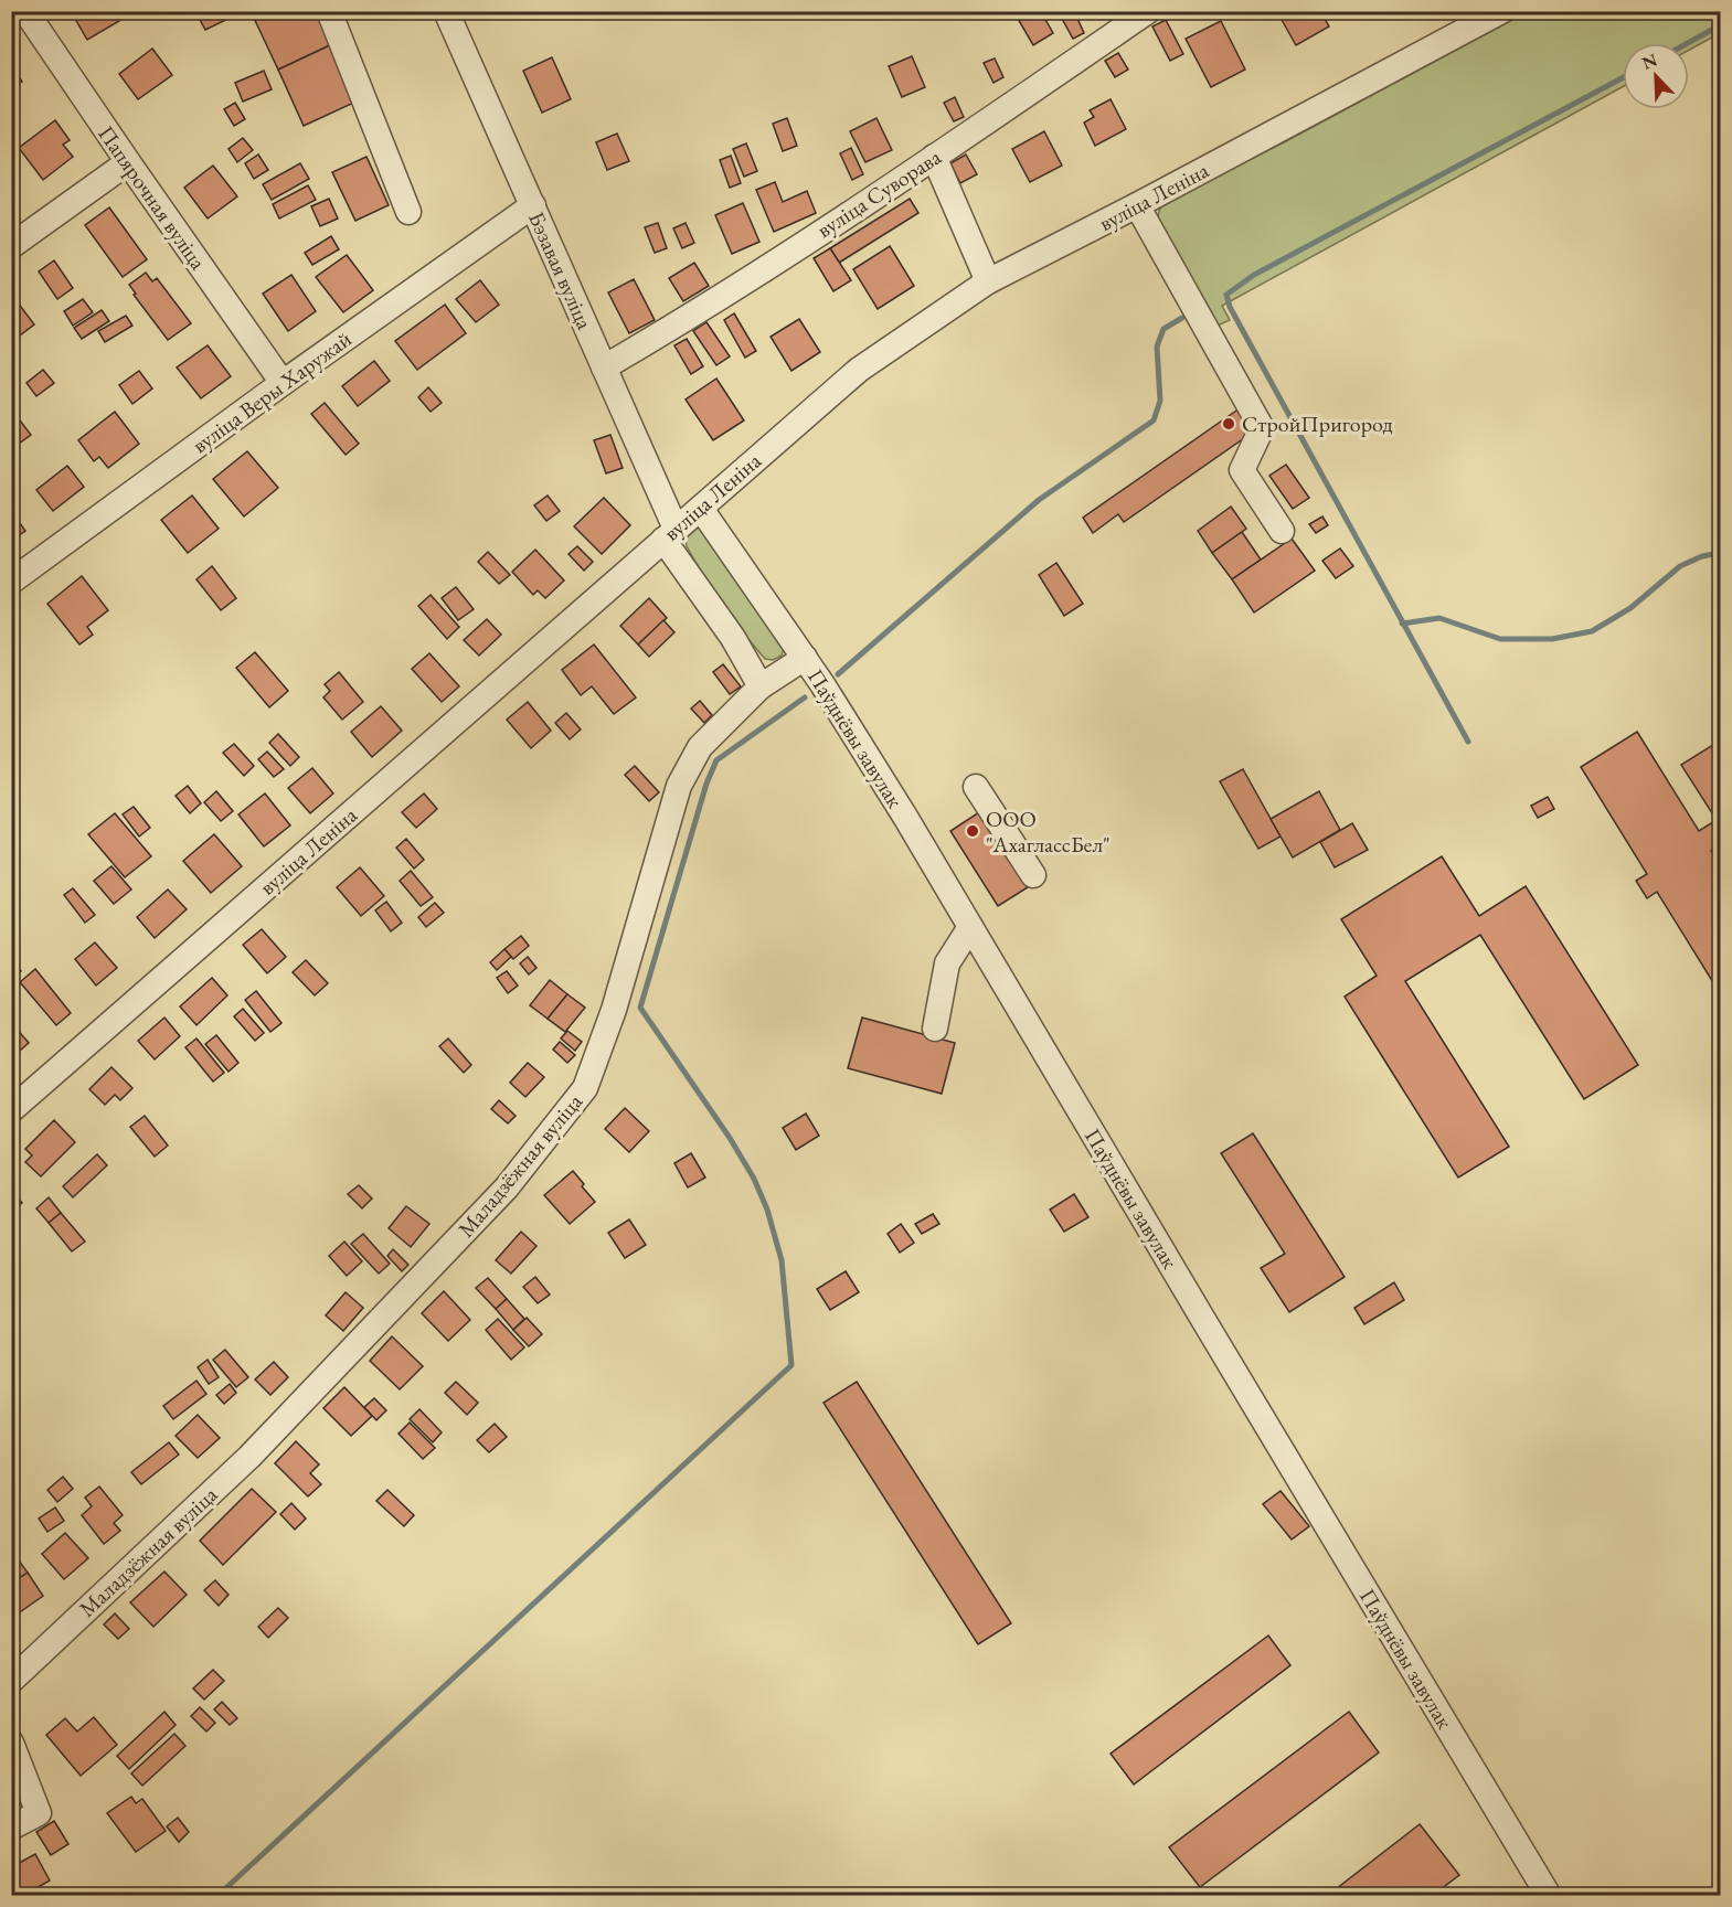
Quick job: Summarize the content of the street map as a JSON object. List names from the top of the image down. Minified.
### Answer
{"streets":{"street":["вуліца Суворава","вуліца Леніна","Папярочная вуліца","Бэзавая вуліца","вуліца Веры Харужай","Паўднёвы завулак","Маладзёжная вуліца"]},"crossings":[["вуліца Суворава","Бэзавая вуліца"],["вуліца Леніна","Бэзавая вуліца"],["вуліца Леніна","Паўднёвы завулак"],["Папярочная вуліца","вуліца Веры Харужай"],["Бэзавая вуліца","вуліца Веры Харужай"],["Паўднёвы завулак","Маладзёжная вуліца"]],"places":["СтройПригород","ООО \"АхаглассБел\""],"north":"top left"}
